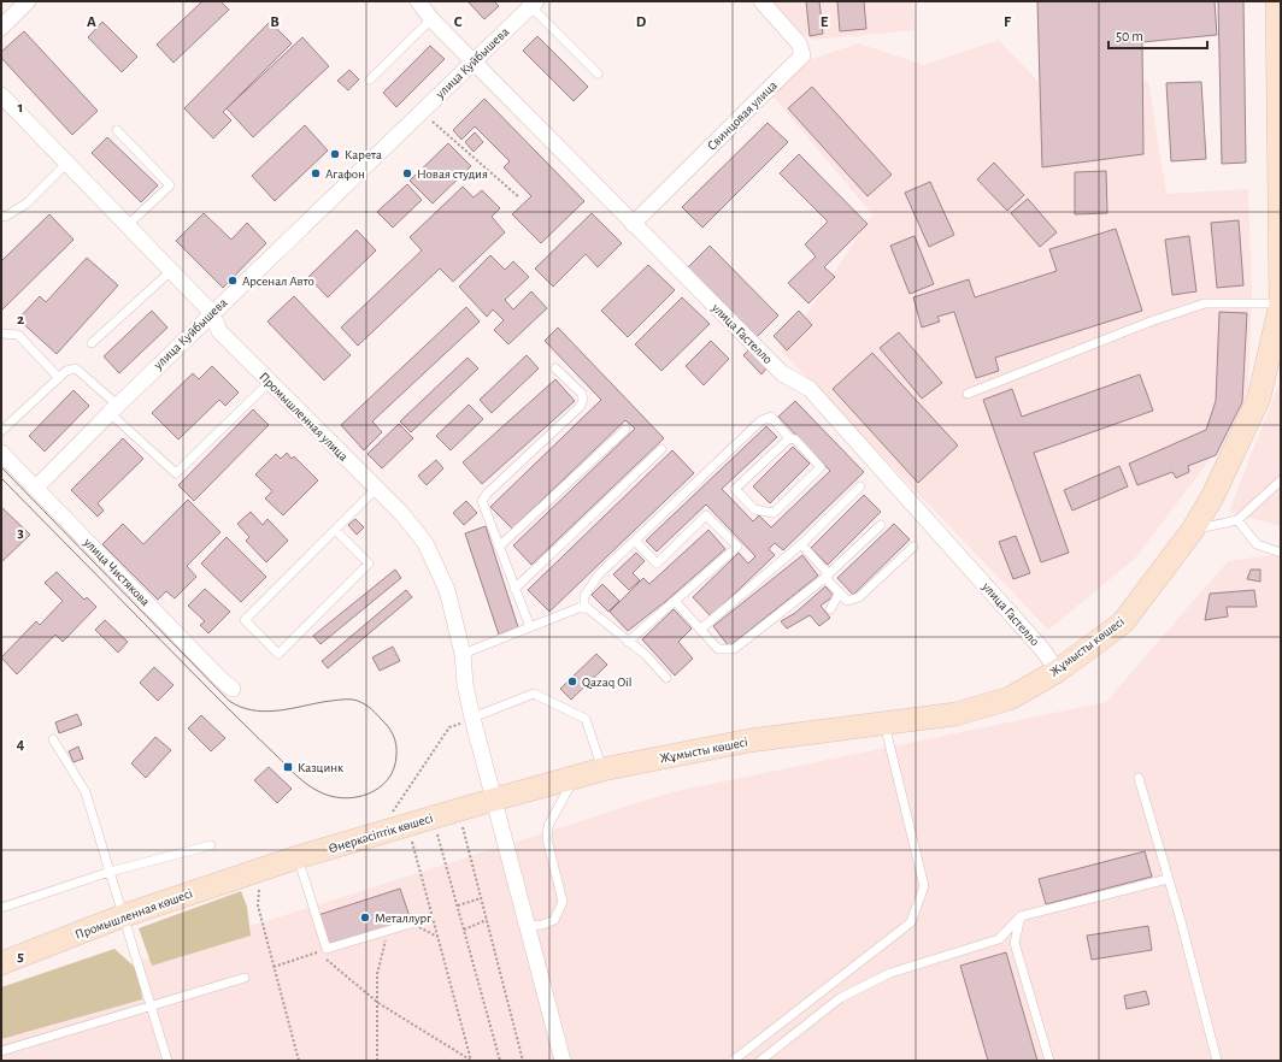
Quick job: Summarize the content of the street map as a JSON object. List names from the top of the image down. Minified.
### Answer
{"streets":{"main road":["Жұмысты көшесі","Өнеркәсіптік көшесі","Промышленная көшесі"],"street":["улица Куйбышева","Свинцовая улица","улица Гастелло","Промышленная улица","улица Чистякова"]},"crossings":[["улица Куйбышева","улица Гастелло"],["улица Куйбышева","Промышленная улица"],["улица Куйбышева","улица Чистякова"],["Свинцовая улица","улица Гастелло"],["улица Гастелло","Жұмысты көшесі"],["Промышленная улица","Жұмысты көшесі"],["Промышленная улица","Өнеркәсіптік көшесі"],["Жұмысты көшесі","Өнеркәсіптік көшесі"],["Өнеркәсіптік көшесі","Промышленная көшесі"]],"places":{"other":["Карета","Агафон","Новая студия","Арсенал Авто","Qazaq Oil","Металлург"],"transit":["Казцинк"]},"scale_bar":"50 m","grid":{"columns":["A","B","C","D","E","F"],"rows":["1","2","3","4","5"]}}
